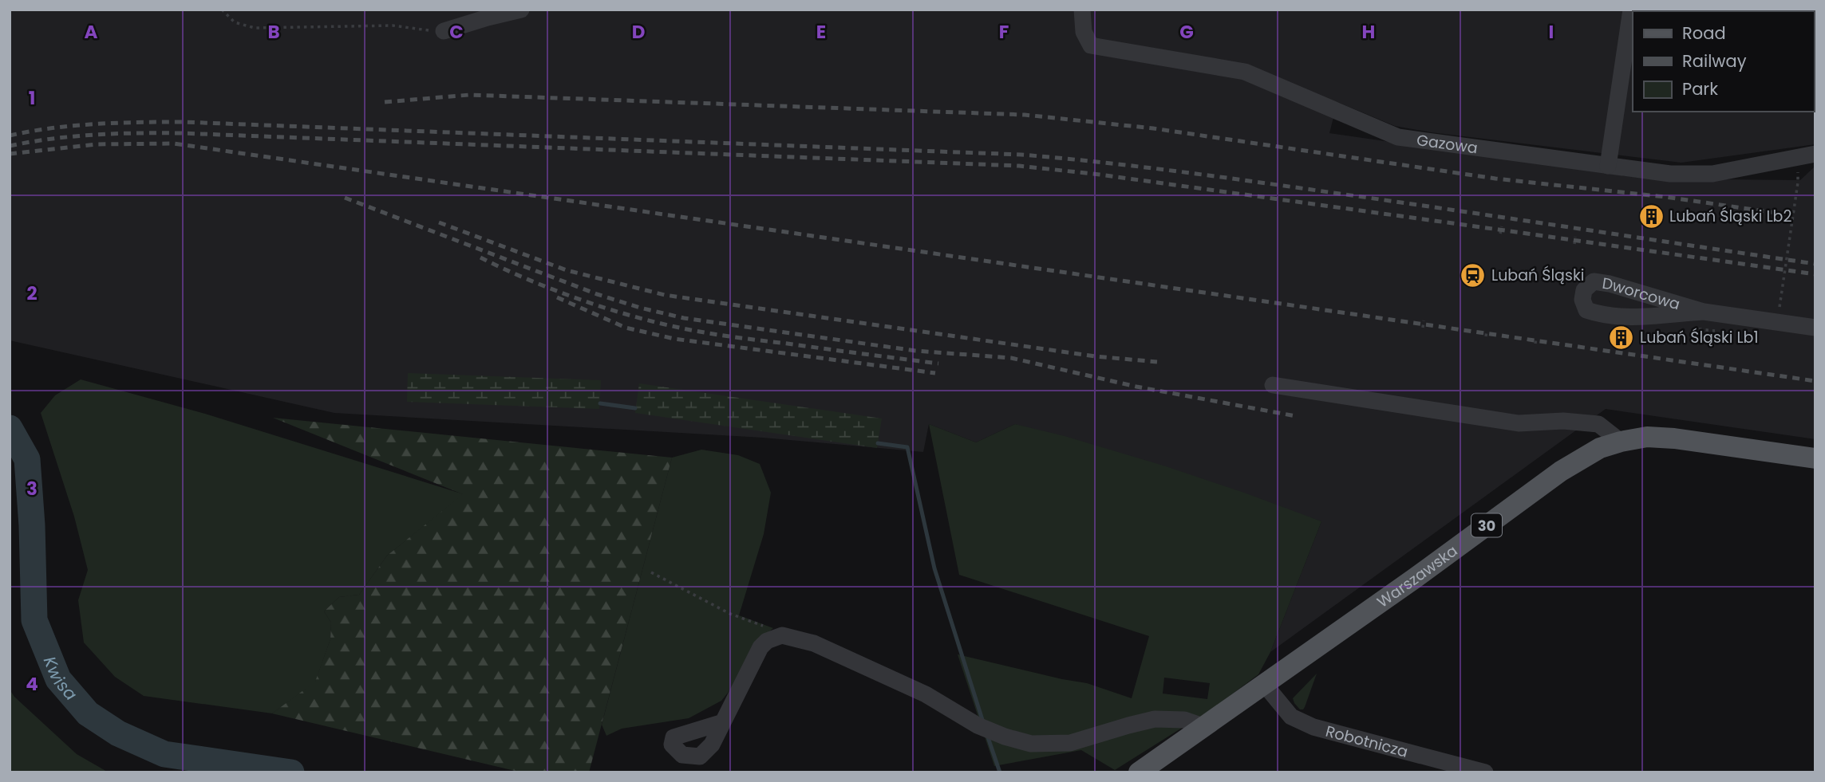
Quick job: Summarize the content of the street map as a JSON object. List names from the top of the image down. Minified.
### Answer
{"streets":{"main road":["30","Warszawska"],"street":["Gazowa","Dworcowa","Robotnicza"]},"crossings":[["Warszawska","Robotnicza"]],"water":["Kwisa"],"places":{"building":["Lubań Śląski Lb2","Lubań Śląski Lb1"],"station":["Lubań Śląski"]},"legend":["Road","Railway","Park"],"grid":{"columns":["A","B","C","D","E","F","G","H","I"],"rows":["1","2","3","4"]}}
